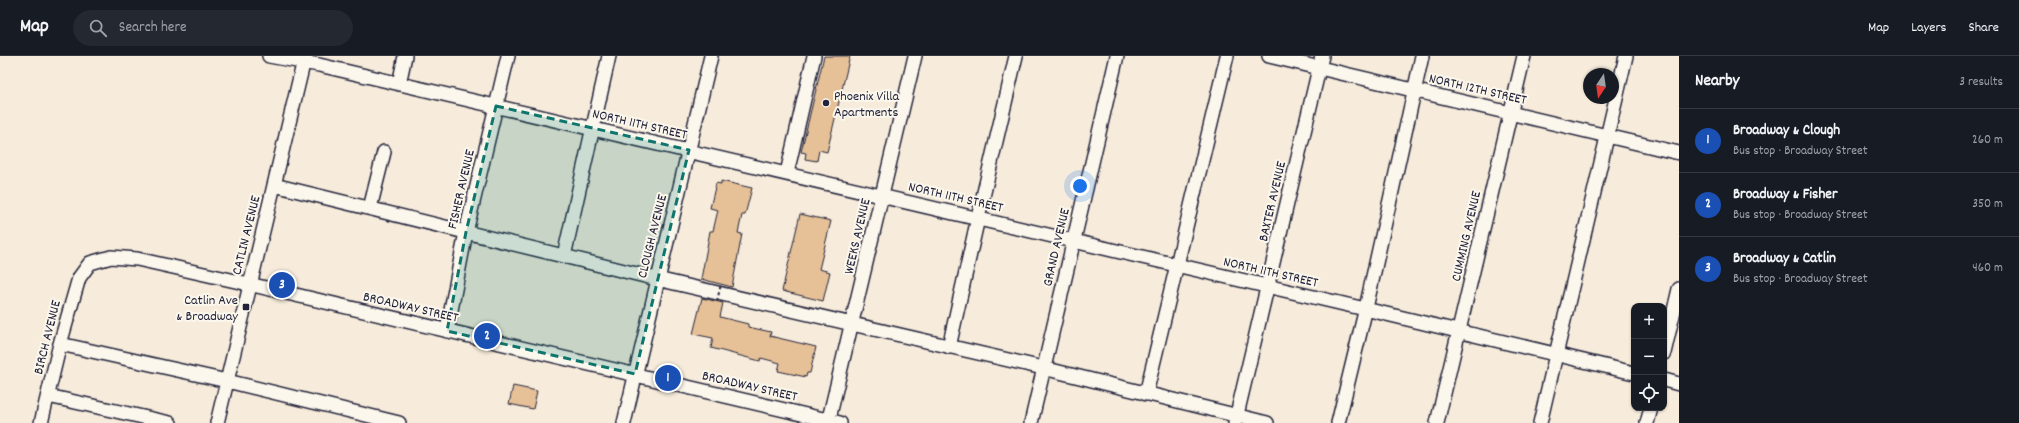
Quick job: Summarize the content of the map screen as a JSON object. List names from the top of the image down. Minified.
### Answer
{"streets":{"street":["NORTH 12TH STREET","NORTH 11TH STREET","FISHER AVENUE","BAXTER AVENUE","CATLIN AVENUE","CLOUGH AVENUE","WEEKS AVENUE","CUMMING AVENUE","GRAND AVENUE","BROADWAY STREET","BIRCH AVENUE"]},"crossings":[["NORTH 12TH STREET","BAXTER AVENUE"],["NORTH 12TH STREET","CUMMING AVENUE"],["NORTH 11TH STREET","FISHER AVENUE"],["NORTH 11TH STREET","BAXTER AVENUE"],["NORTH 11TH STREET","CATLIN AVENUE"],["NORTH 11TH STREET","CLOUGH AVENUE"],["NORTH 11TH STREET","WEEKS AVENUE"],["NORTH 11TH STREET","CUMMING AVENUE"],["NORTH 11TH STREET","GRAND AVENUE"],["FISHER AVENUE","BROADWAY STREET"],["CATLIN AVENUE","BROADWAY STREET"],["CLOUGH AVENUE","BROADWAY STREET"],["WEEKS AVENUE","BROADWAY STREET"],["BROADWAY STREET","BIRCH AVENUE"]],"places":{"other":["Phoenix Villa Apartments"],"transit":["Catlin Ave & Broadway"]},"north":"bottom","page":{"header":"Map","search":"Search here","nav":["Map","Layers","Share"],"heading":["Nearby","3 results"],"list":[{"mark":"1","name":"Broadway & Clough","note":"Bus stop · Broadway Street","value":"260 m"},{"mark":"2","name":"Broadway & Fisher","note":"Bus stop · Broadway Street","value":"350 m"},{"mark":"3","name":"Broadway & Catlin","note":"Bus stop · Broadway Street","value":"460 m"}],"pins":["3","2","1"],"map_buttons":["+","−"]}}
